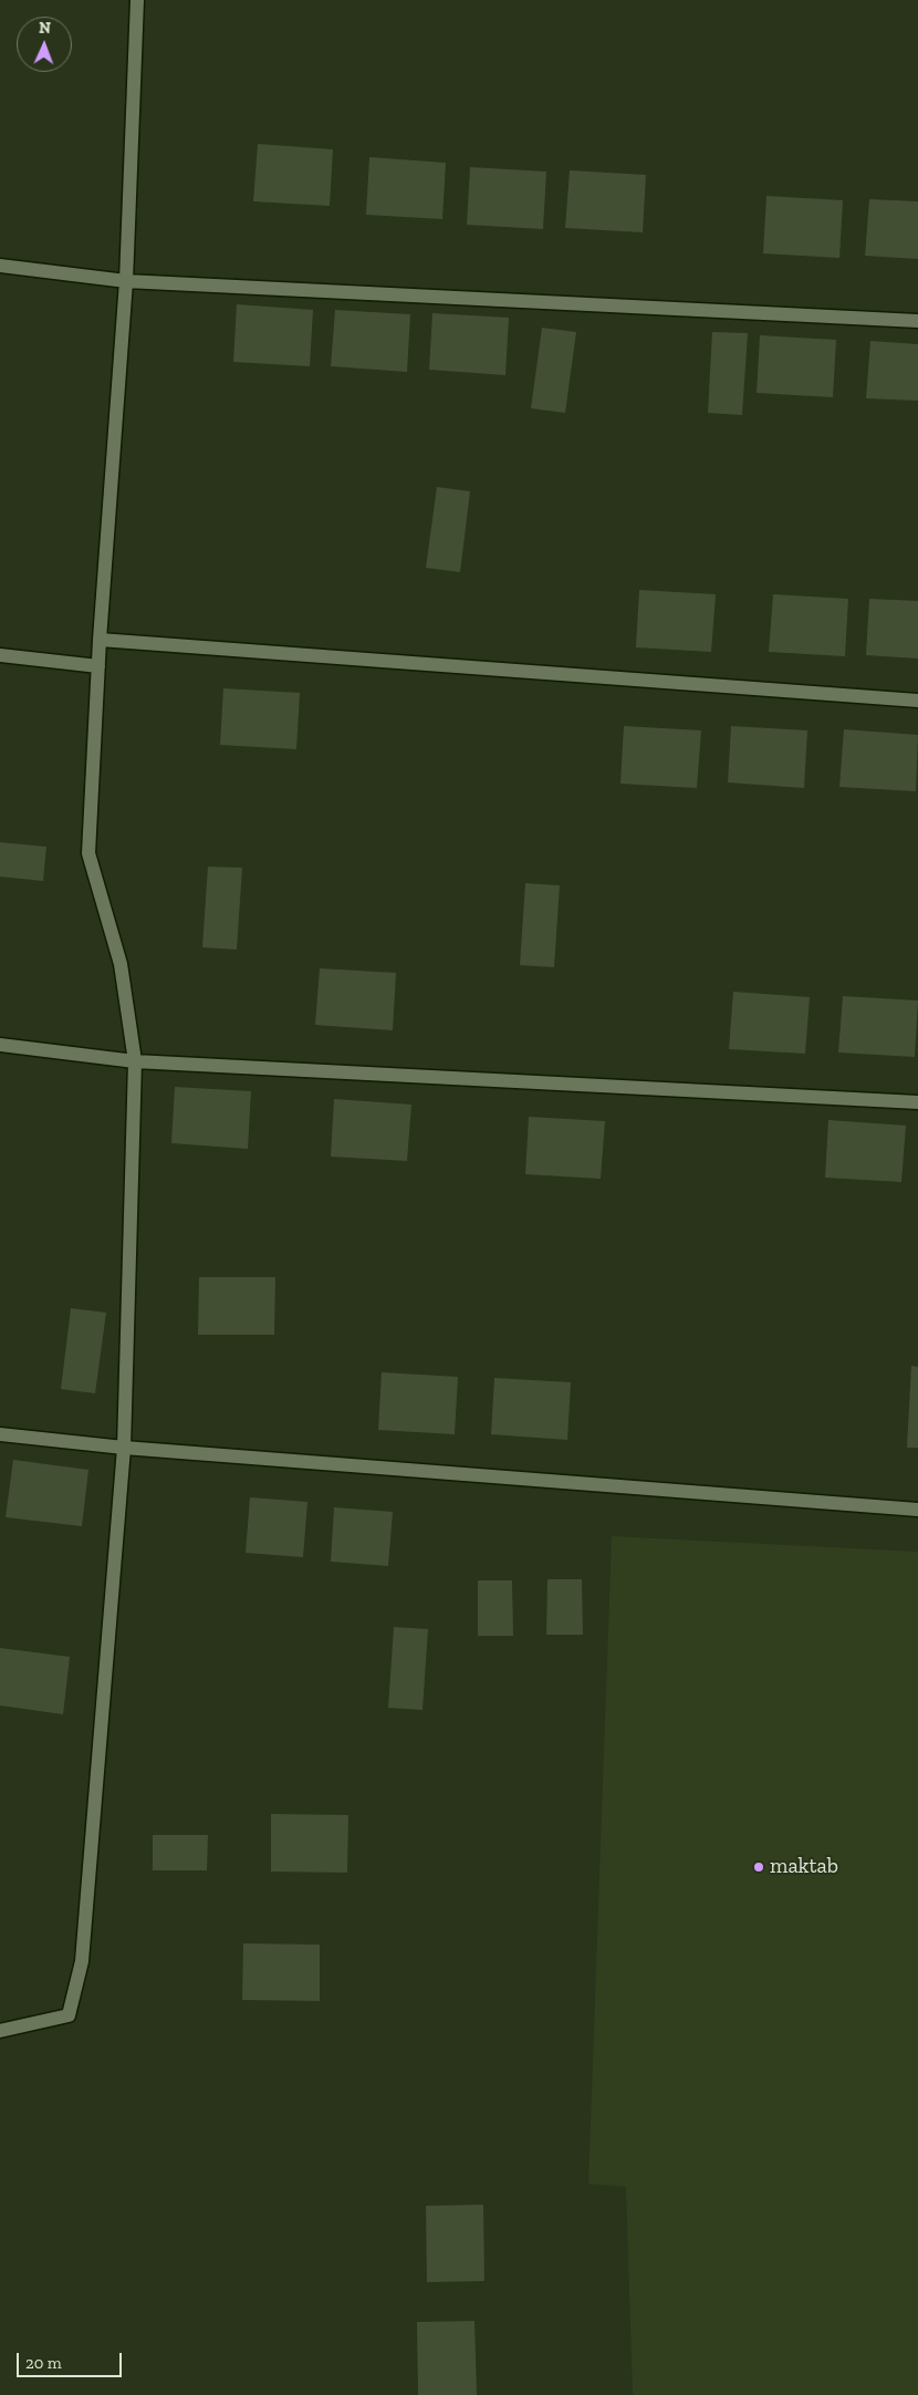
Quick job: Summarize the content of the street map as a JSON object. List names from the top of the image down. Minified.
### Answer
{"places":["maktab"],"scale_bar":"20 m","north":"top"}
